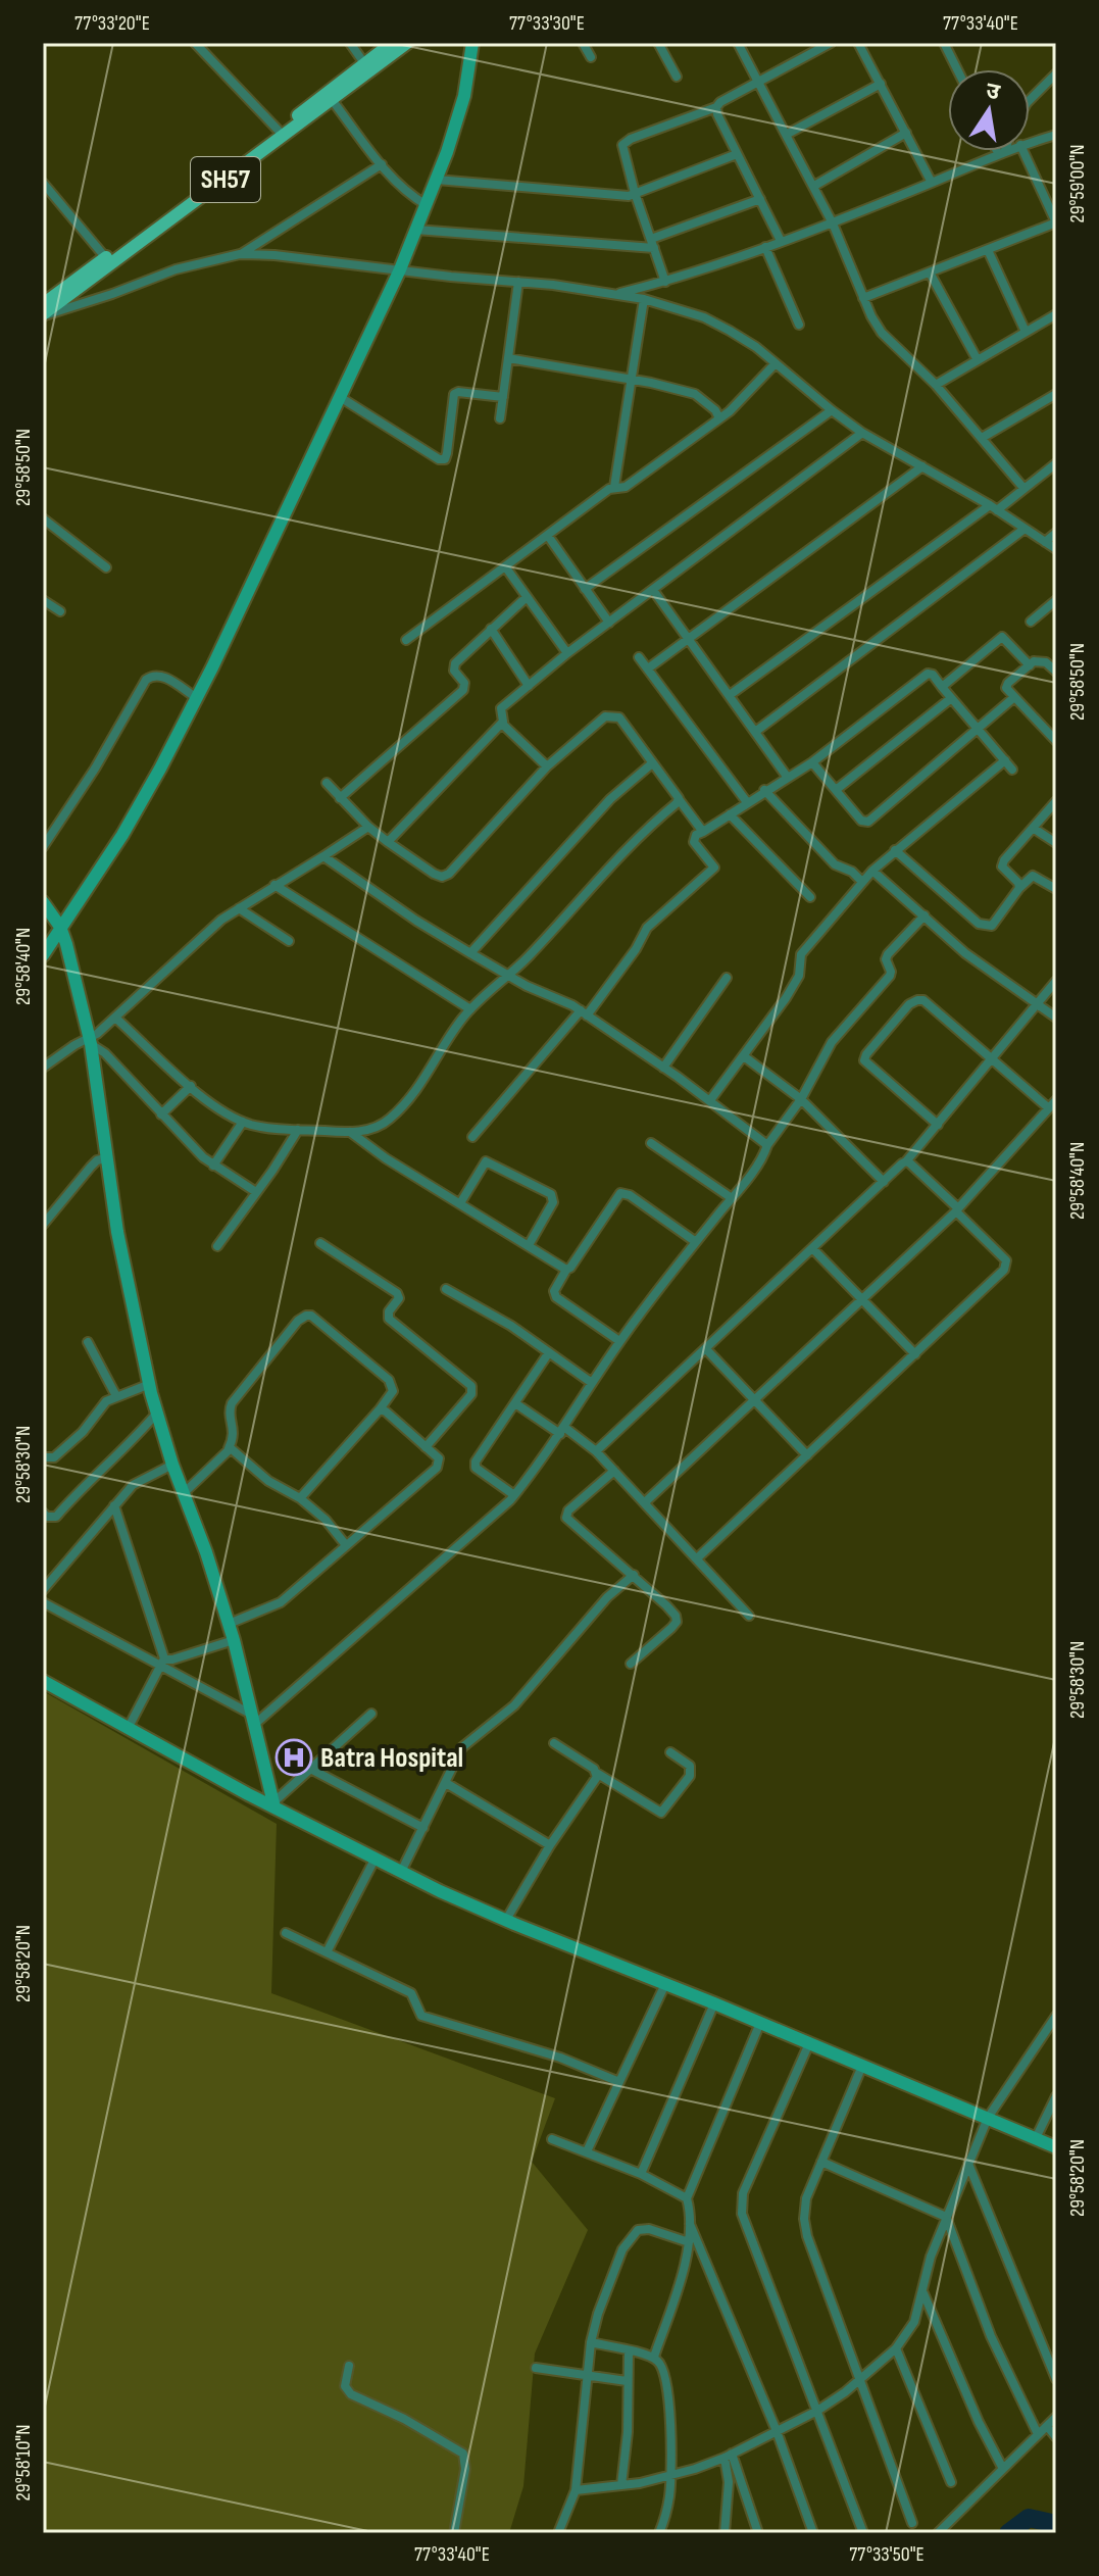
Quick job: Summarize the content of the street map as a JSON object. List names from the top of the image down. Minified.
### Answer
{"streets":{"main road":["SH57"]},"places":{"hospital":["Batra Hospital"]},"north":"top","coordinates":["77°33'20\"E","77°33'30\"E","77°33'40\"E","29°59'00\"N","29°58'50\"N","29°58'40\"N","29°58'30\"N","29°58'20\"N","29°58'10\"N","77°33'50\"E"]}
